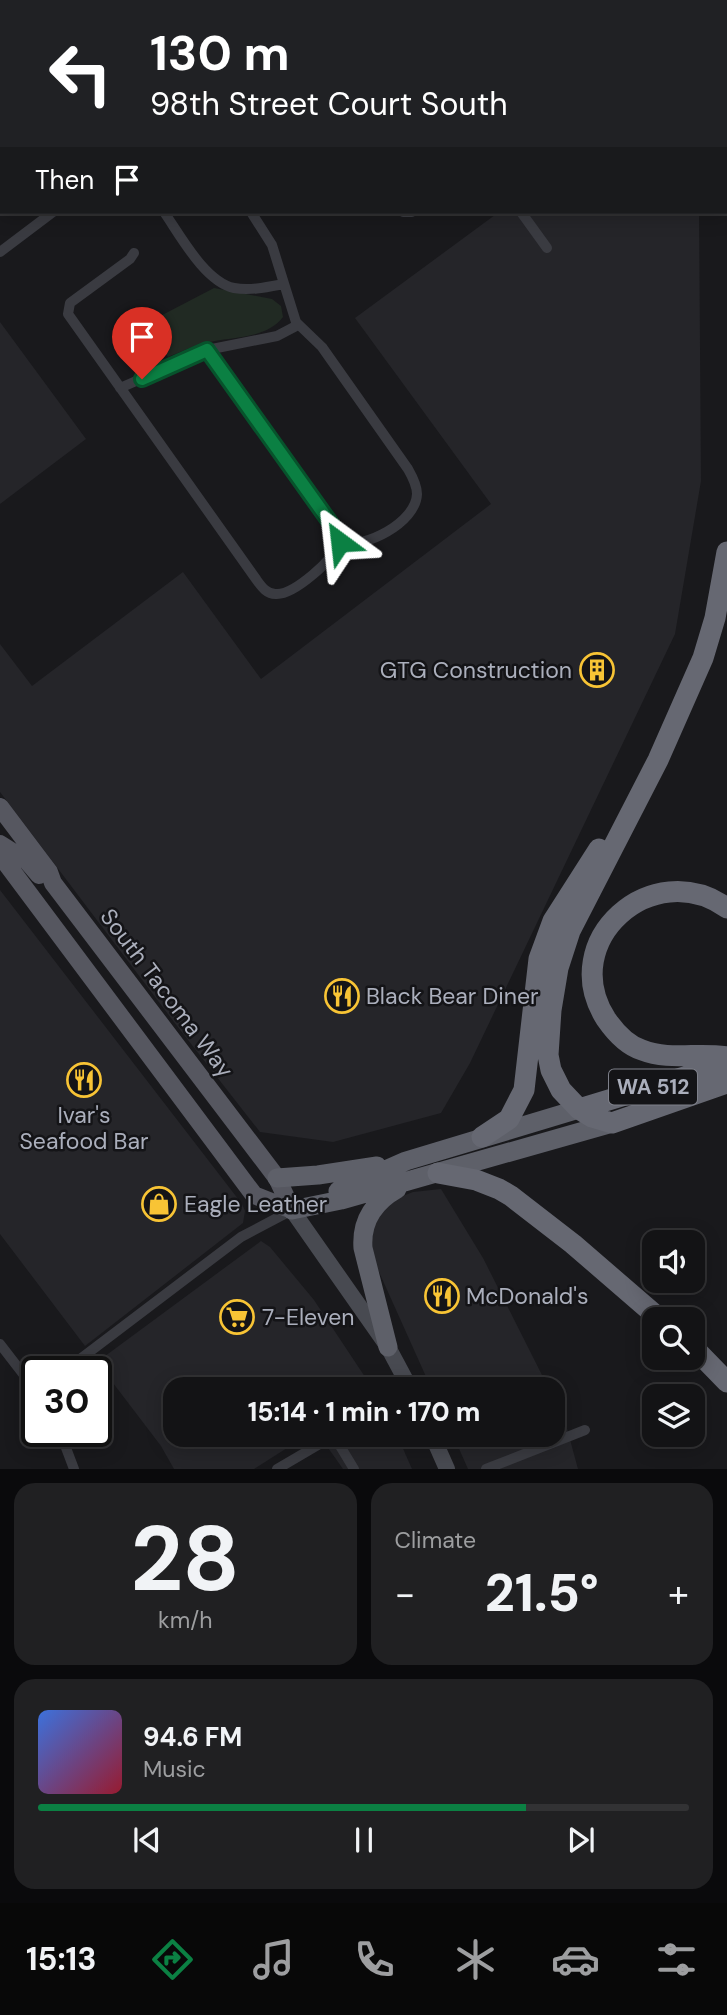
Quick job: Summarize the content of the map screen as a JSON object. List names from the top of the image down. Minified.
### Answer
{"streets":{"highway":["WA 512"],"main road":["South Tacoma Way"]},"crossings":[["South Tacoma Way","WA 512"]],"places":{"building":["GTG Construction"],"restaurant":["Black Bear Diner","Ivar's Seafood Bar","McDonald's"],"shop":["Eagle Leather"],"supermarket":["7-Eleven"]},"page":{"turn":["130 m","98th Street Court South"],"then":"Then","limit":"30","trip":"15:14 · 1 min · 170 m","tile":[["28","km/h"],"Climate"],"heat":["−","21.5°","+"],"song":["94.6 FM","Music"],"tabs":"15:13"}}
